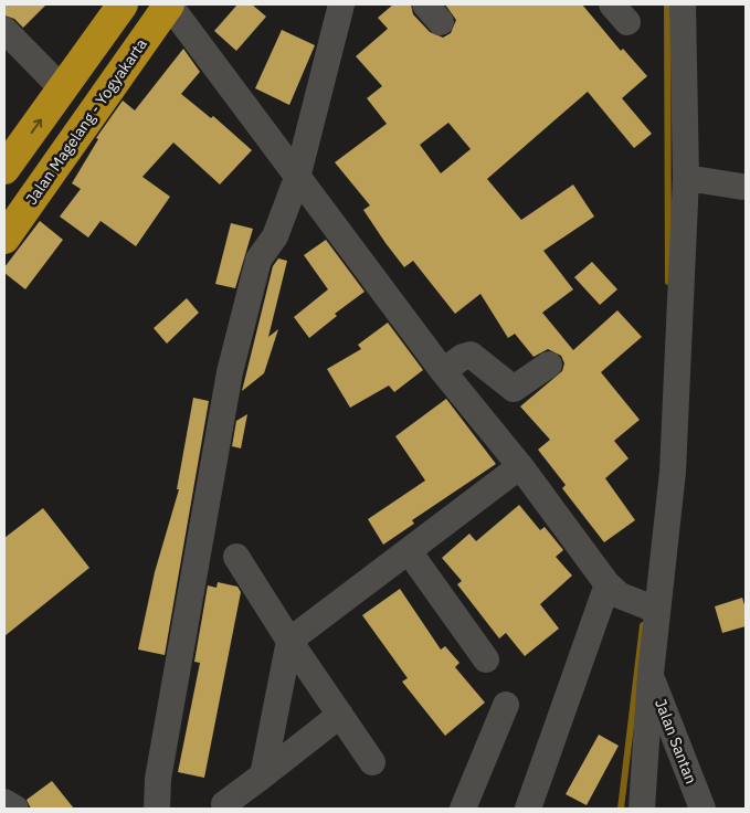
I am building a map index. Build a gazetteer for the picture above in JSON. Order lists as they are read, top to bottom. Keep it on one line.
{"streets":{"highway":["Jalan Magelang - Yogyakarta"],"street":["Jalan Santan"]}}
